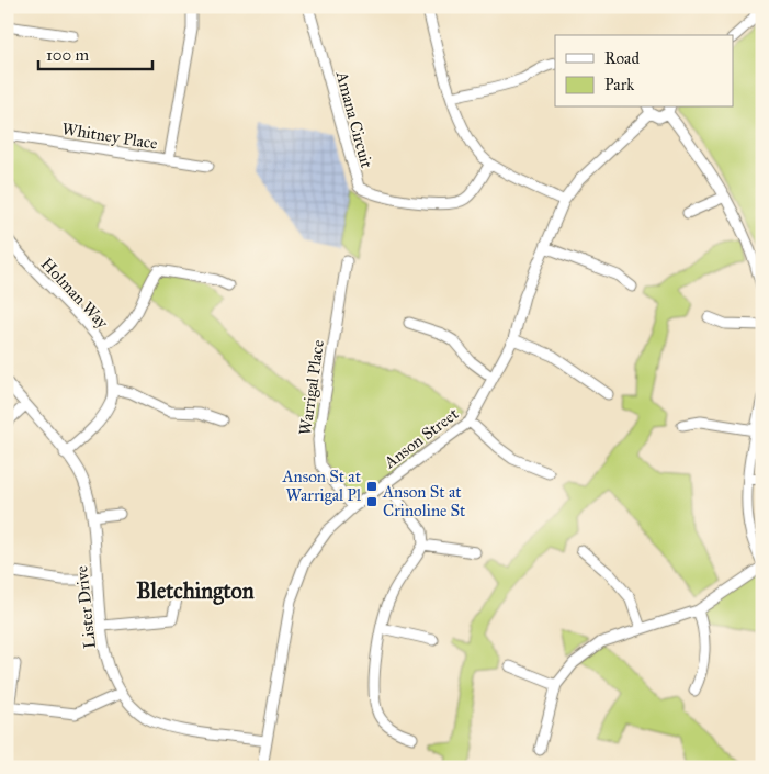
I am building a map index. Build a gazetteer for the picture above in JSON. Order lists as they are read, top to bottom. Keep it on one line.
{"streets":{"street":["Amana Circuit","Whitney Place","Holman Way","Warrigal Place","Anson Street","Lister Drive"]},"crossings":[["Warrigal Place","Anson Street"],["Anson Street","Lister Drive"]],"districts":["Bletchington"],"places":{"transit":["Anson St at Warrigal Pl","Anson St at Crinoline St"]},"legend":["Road","Park"],"scale_bar":"100 m"}
